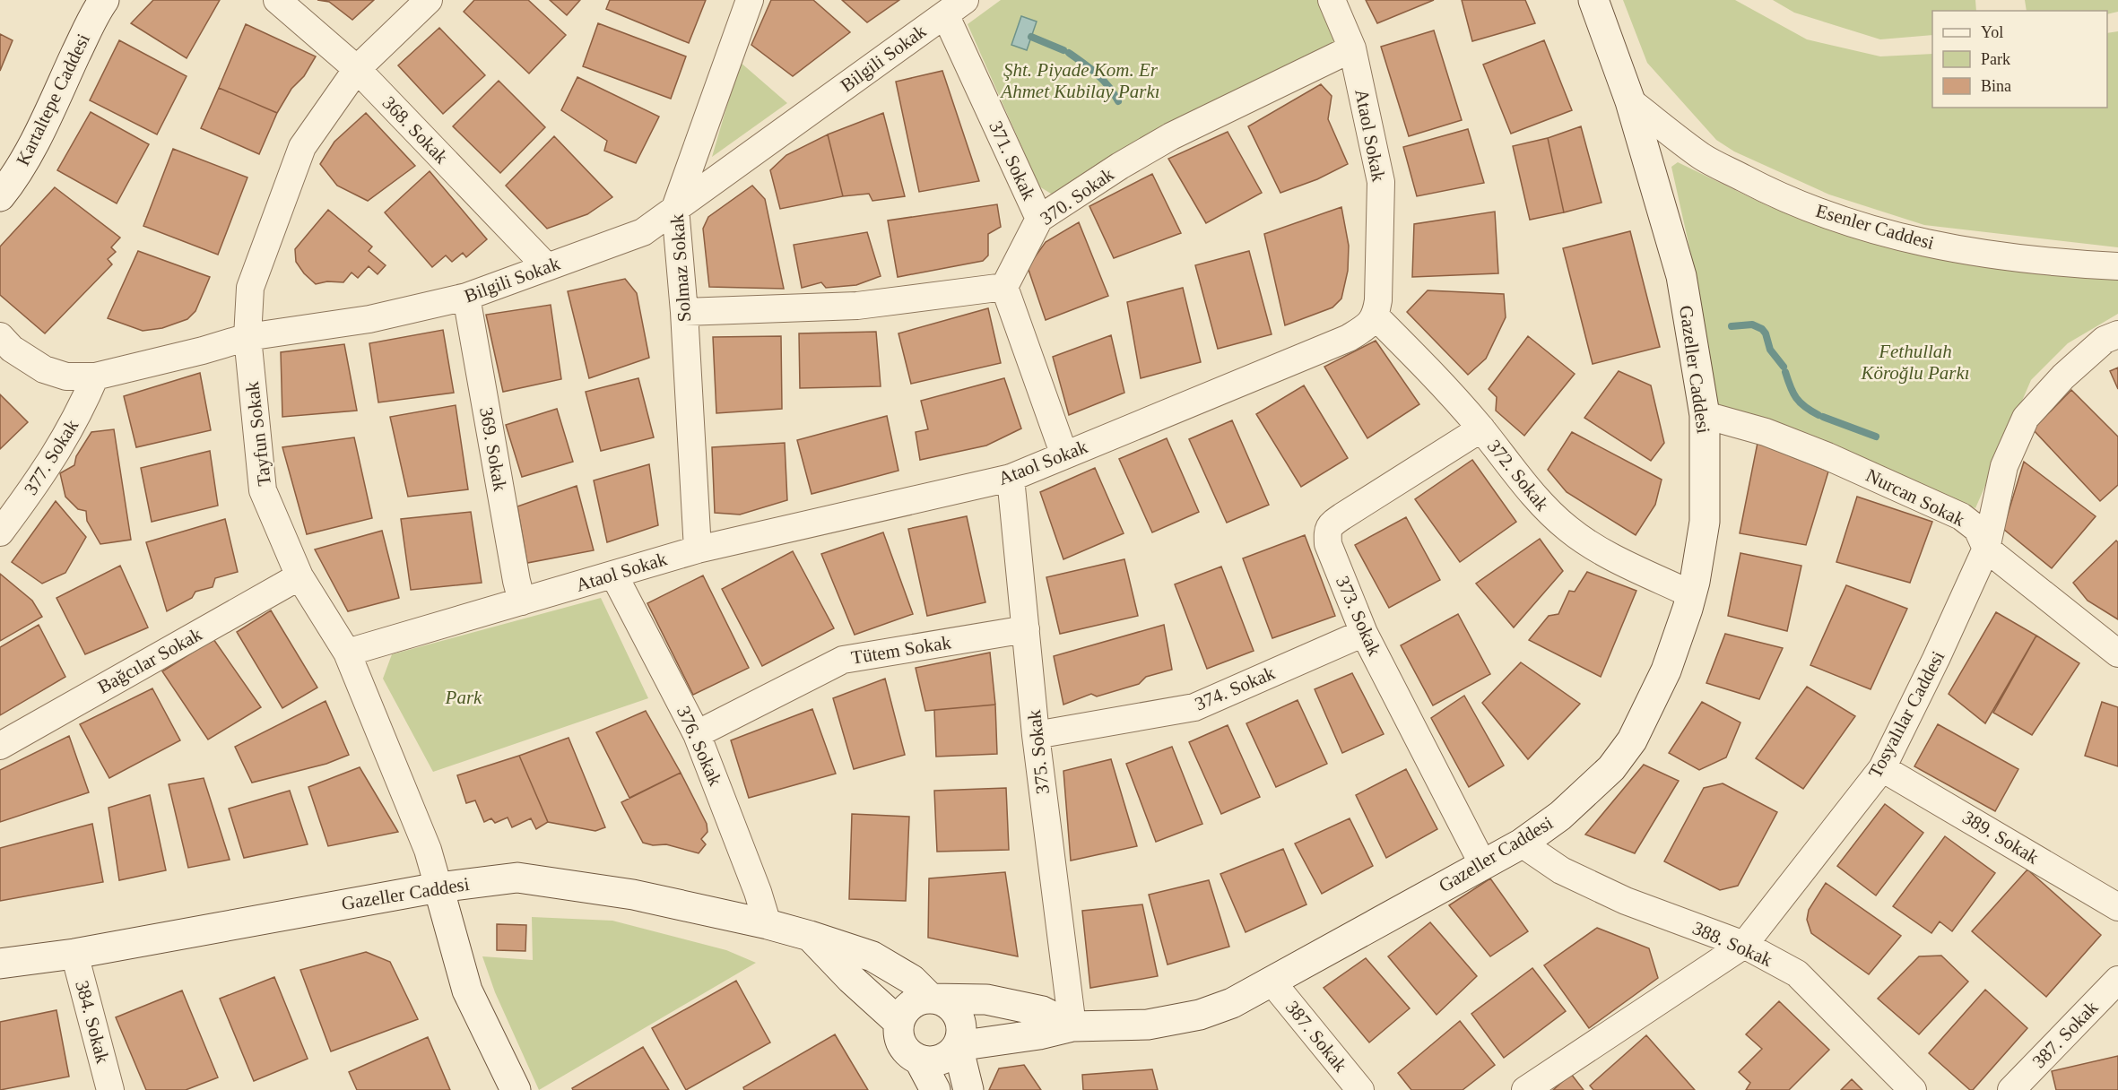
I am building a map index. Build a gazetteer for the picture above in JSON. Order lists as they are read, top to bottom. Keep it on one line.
{"streets":{"street":["Bilgili Sokak","Kartaltepe Caddesi","368. Sokak","Ataol Sokak","371. Sokak","370. Sokak","Esenler Caddesi","Solmaz Sokak","Gazeller Caddesi","Tayfun Sokak","369. Sokak","377. Sokak","372. Sokak","Nurcan Sokak","373. Sokak","Tütem Sokak","Bağcılar Sokak","374. Sokak","Tosyalılar Caddesi","376. Sokak","375. Sokak","389. Sokak","388. Sokak","384. Sokak","387. Sokak"]},"crossings":[["Bilgili Sokak","368. Sokak"],["Bilgili Sokak","371. Sokak"],["Bilgili Sokak","Solmaz Sokak"],["Bilgili Sokak","Tayfun Sokak"],["Bilgili Sokak","369. Sokak"],["Bilgili Sokak","377. Sokak"],["368. Sokak","Tayfun Sokak"],["Ataol Sokak","370. Sokak"],["Ataol Sokak","Solmaz Sokak"],["Ataol Sokak","Tayfun Sokak"],["Ataol Sokak","369. Sokak"],["Ataol Sokak","372. Sokak"],["Ataol Sokak","376. Sokak"],["Ataol Sokak","375. Sokak"],["371. Sokak","370. Sokak"],["Esenler Caddesi","Gazeller Caddesi"],["Gazeller Caddesi","Tayfun Sokak"],["Gazeller Caddesi","372. Sokak"],["Gazeller Caddesi","Nurcan Sokak"],["Gazeller Caddesi","373. Sokak"],["Gazeller Caddesi","376. Sokak"],["Gazeller Caddesi","375. Sokak"],["Gazeller Caddesi","388. Sokak"],["Gazeller Caddesi","384. Sokak"],["Gazeller Caddesi","387. Sokak"],["Tayfun Sokak","Bağcılar Sokak"],["372. Sokak","373. Sokak"],["Nurcan Sokak","Tosyalılar Caddesi"],["373. Sokak","374. Sokak"],["Tütem Sokak","376. Sokak"],["Tütem Sokak","375. Sokak"],["374. Sokak","375. Sokak"],["Tosyalılar Caddesi","389. Sokak"],["Tosyalılar Caddesi","388. Sokak"]],"parks":["Şht. Piyade Kom. Er Ahmet Kubilay Parkı","Fethullah Köroğlu Parkı","Park"],"legend":["Yol","Park","Bina"]}
